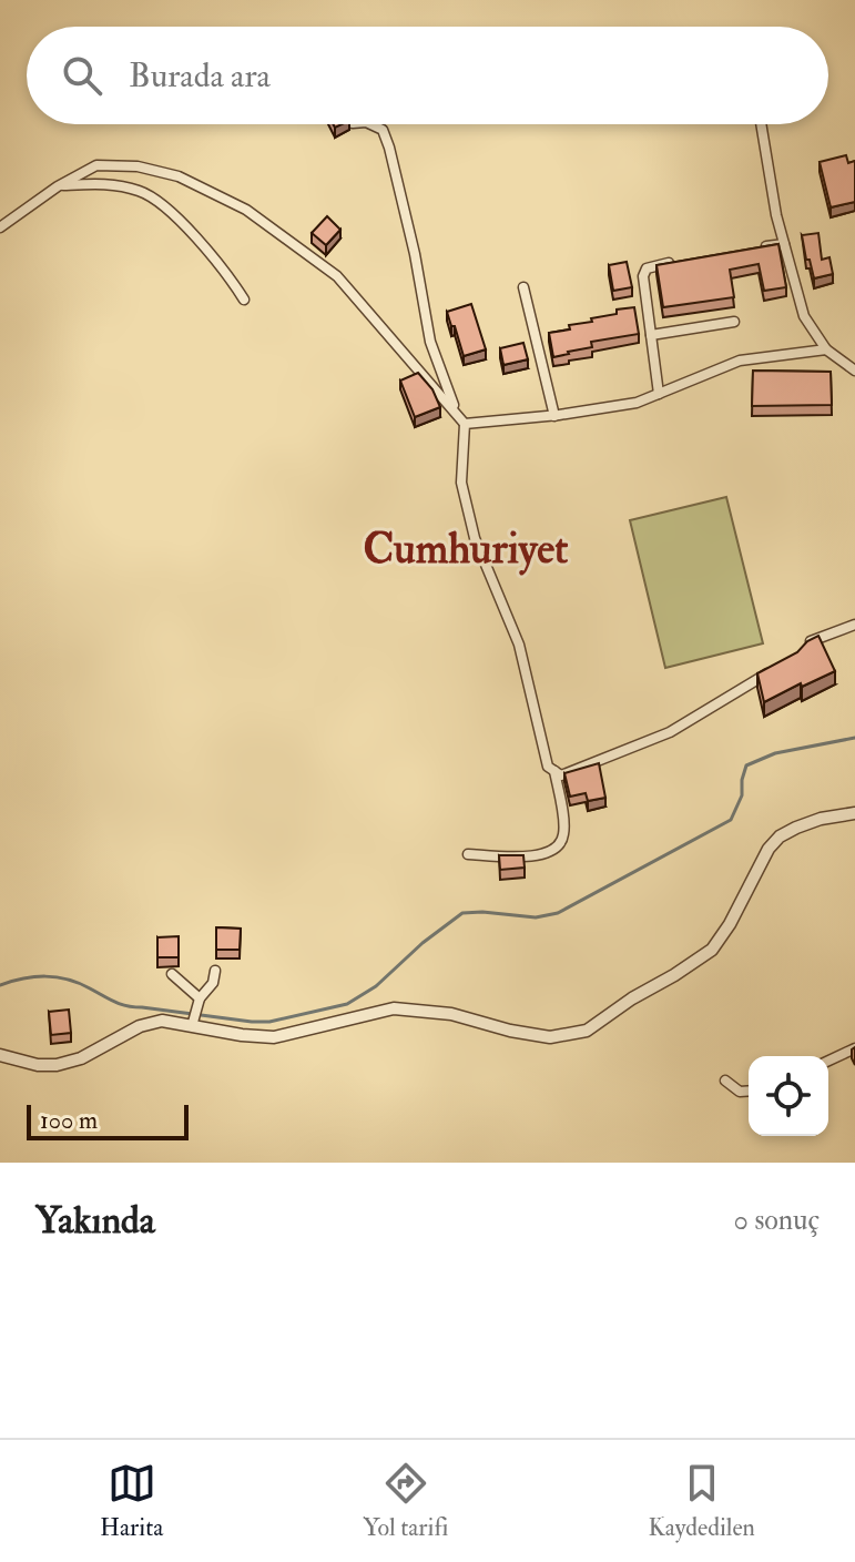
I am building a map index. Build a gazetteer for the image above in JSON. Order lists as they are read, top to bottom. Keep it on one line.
{"districts":["Cumhuriyet"],"scale_bar":"100 m","page":{"search":"Burada ara","scale":"100 m","heading":["Yakında","0 sonuç"],"nav":["Harita","Yol tarifi","Kaydedilen"]}}
